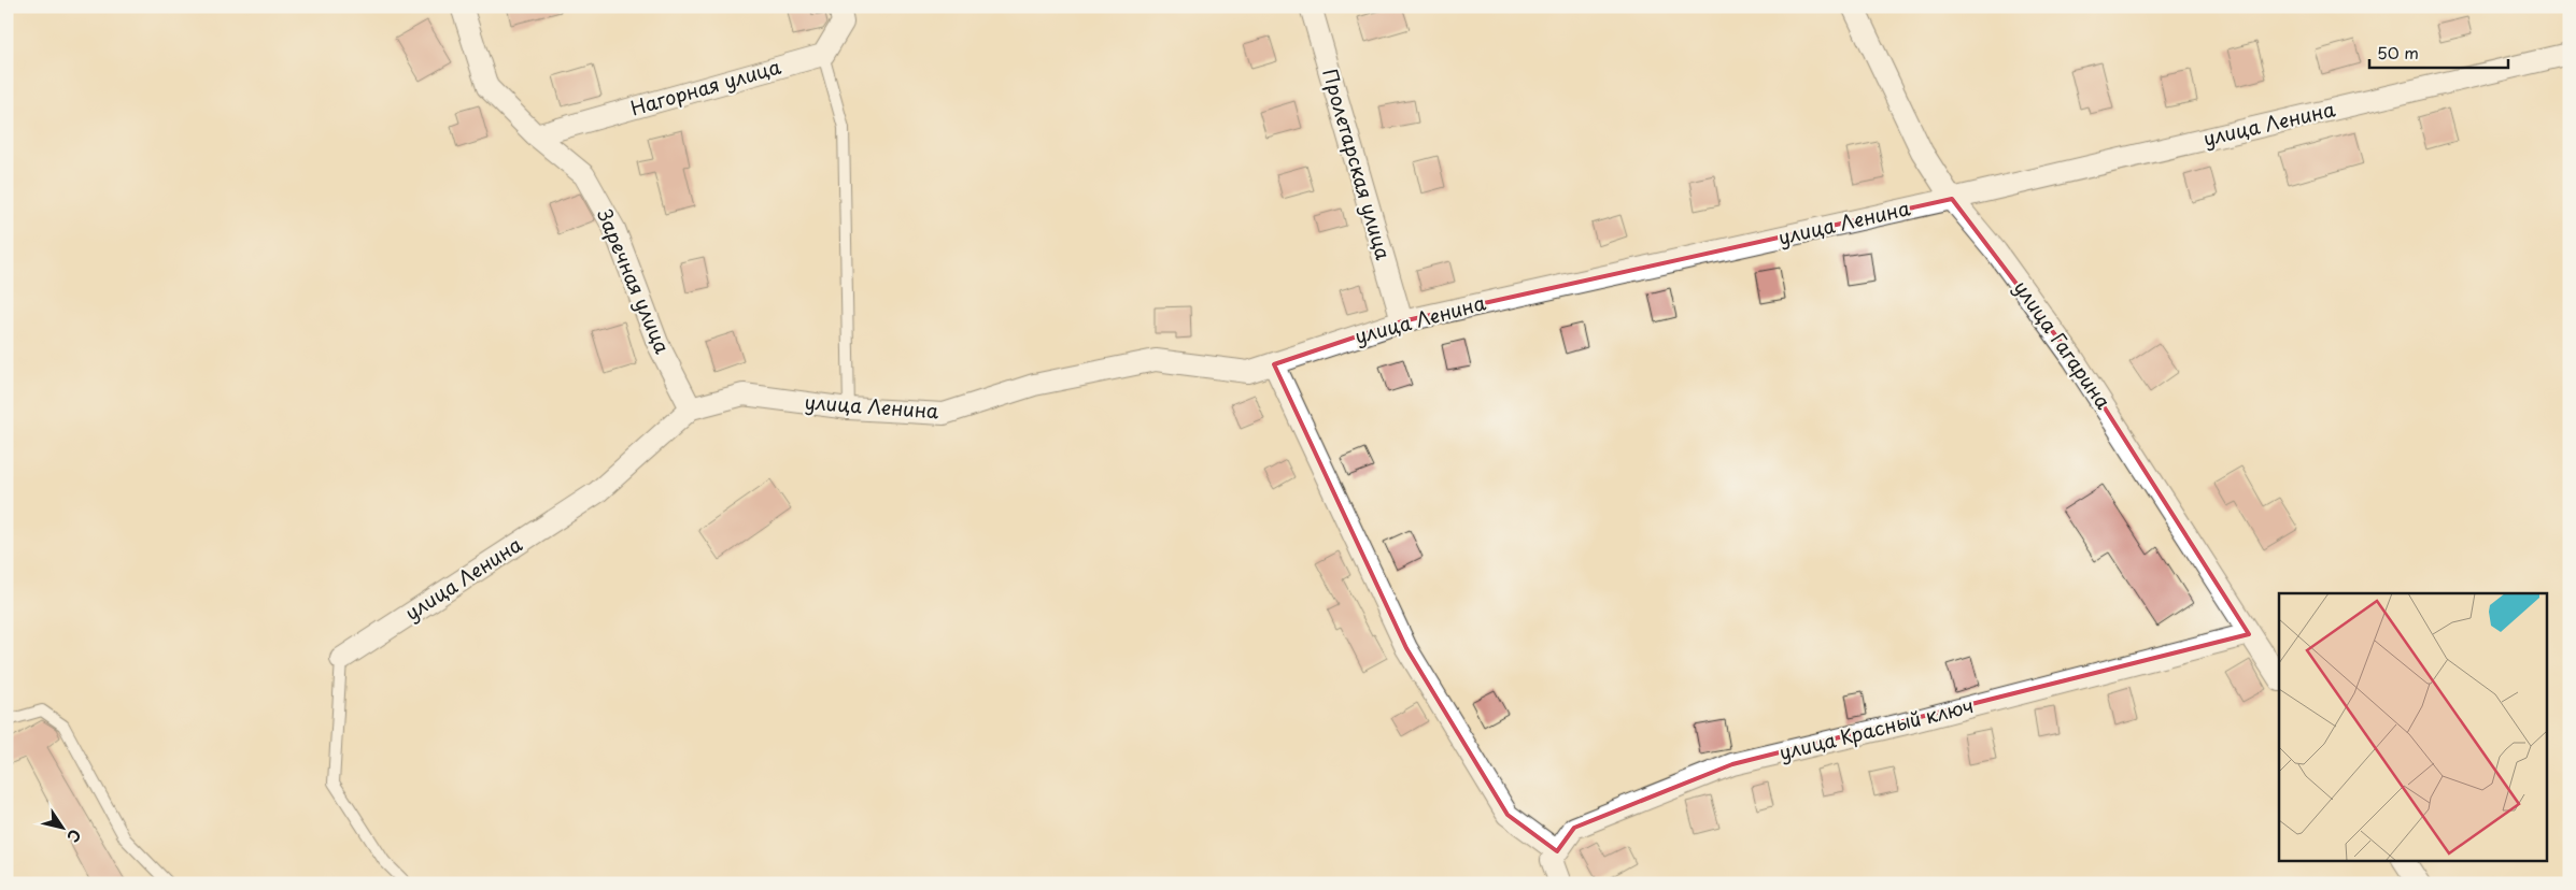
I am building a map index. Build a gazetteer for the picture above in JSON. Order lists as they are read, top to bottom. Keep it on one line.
{"streets":{"street":["Нагорная улица","улица Ленина","Пролетарская улица","Заречная улица","улица Гагарина","улица Красный ключ"]},"crossings":[["Нагорная улица","Заречная улица"],["улица Ленина","Пролетарская улица"],["улица Ленина","Заречная улица"],["улица Ленина","улица Гагарина"],["улица Гагарина","улица Красный ключ"]],"scale_bar":"50 m","north":"bottom right"}
